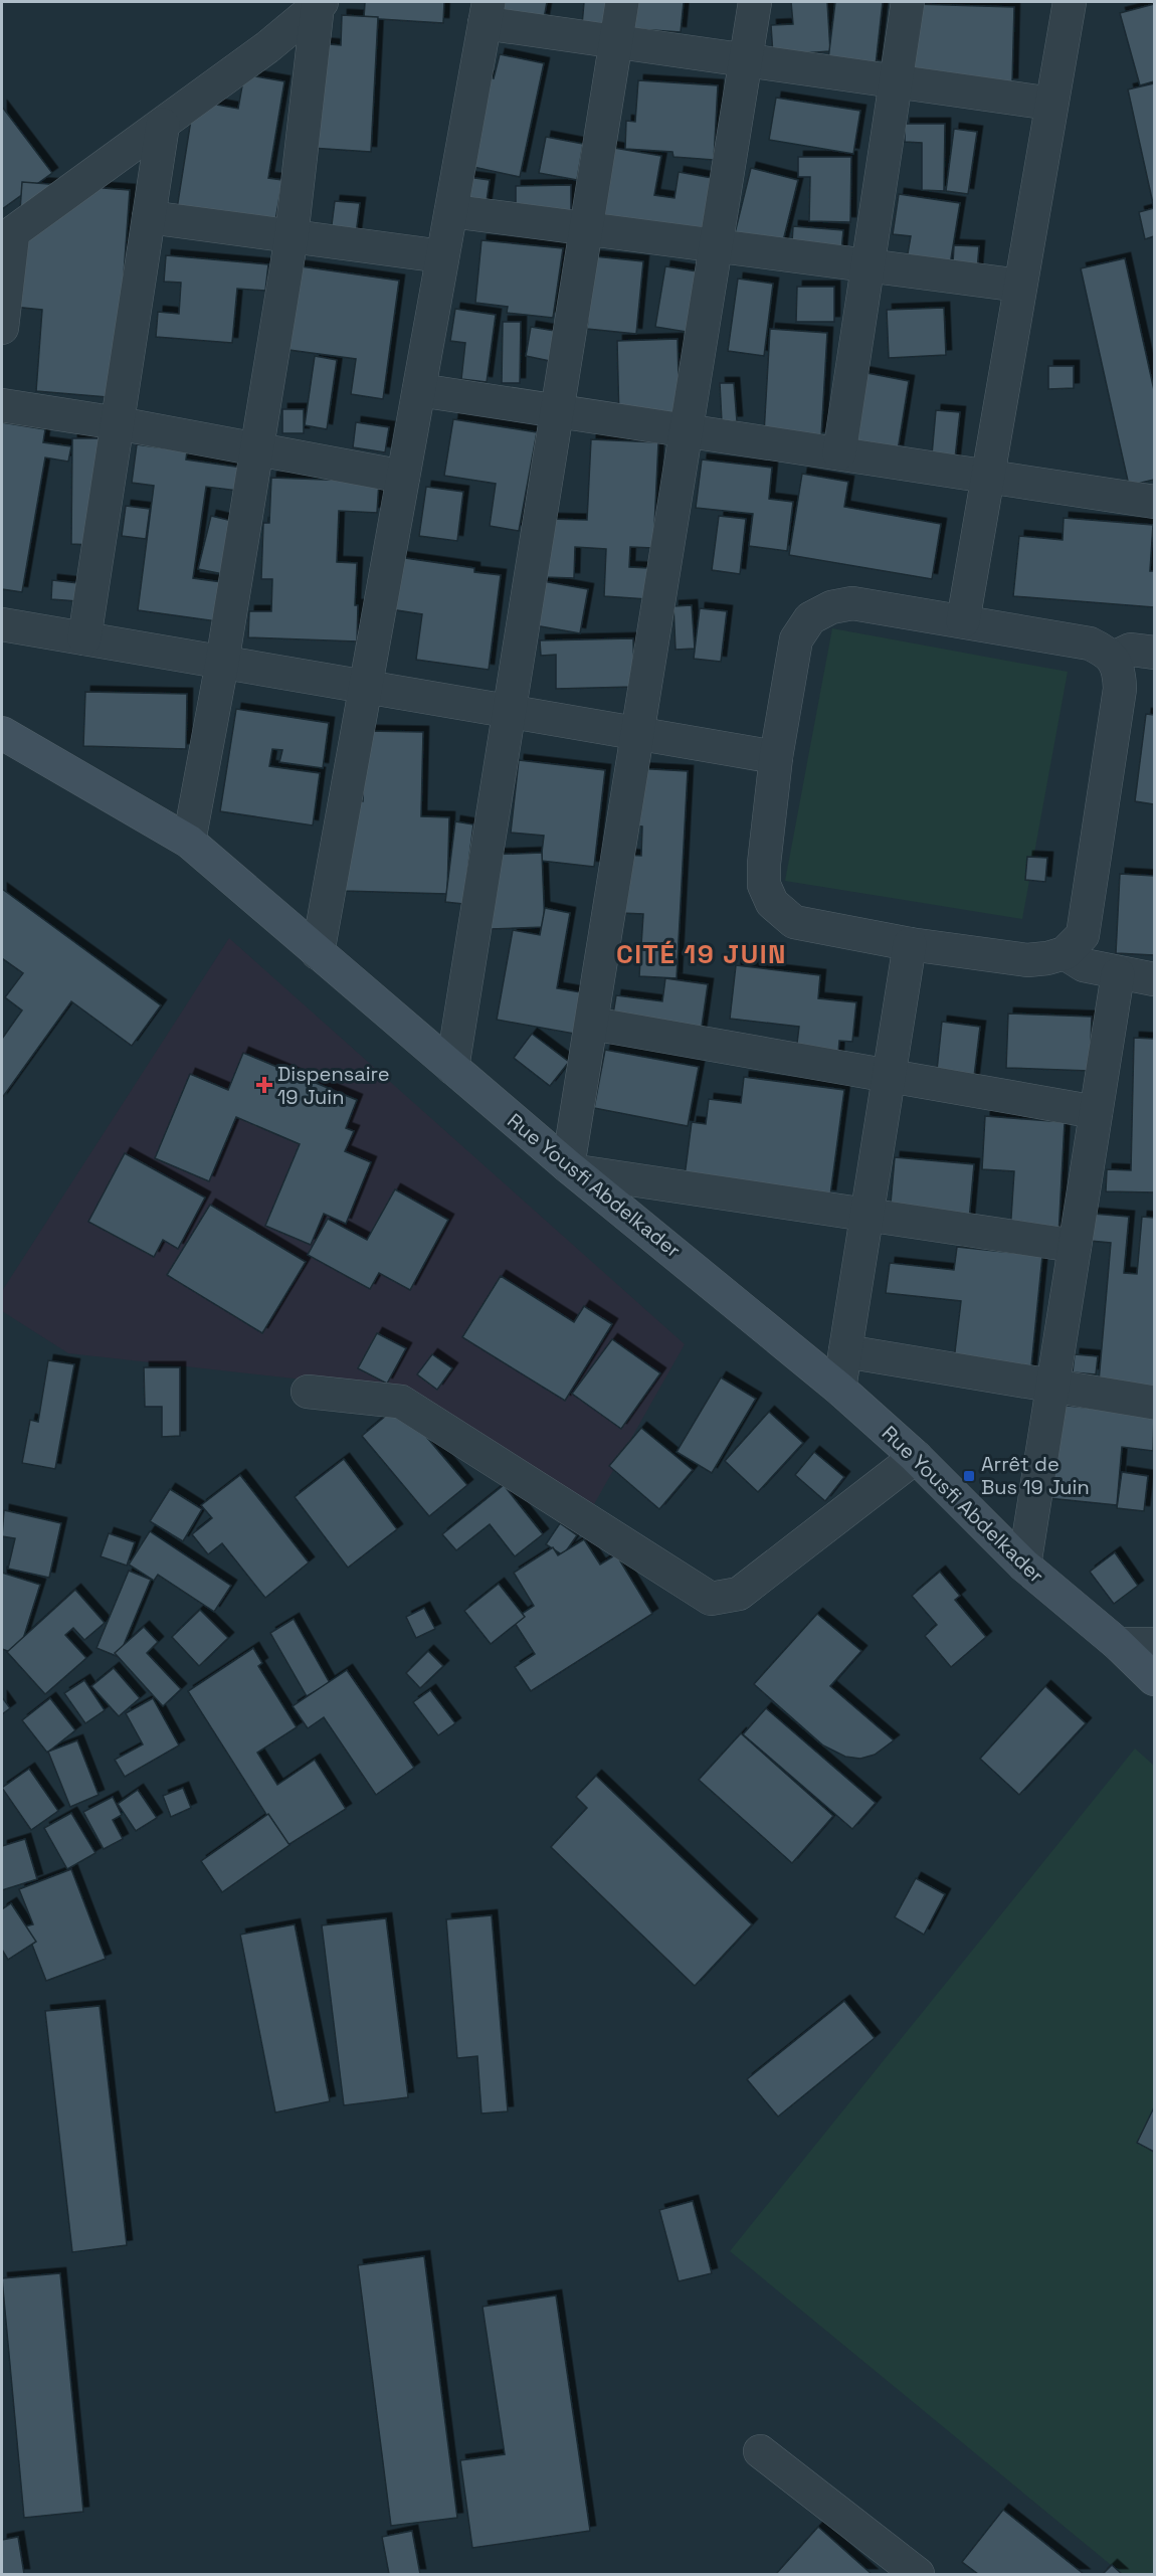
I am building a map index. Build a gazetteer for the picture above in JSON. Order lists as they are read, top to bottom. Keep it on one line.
{"streets":{"main road":["Rue Yousfi Abdelkader"]},"districts":["CITÉ 19 JUIN"],"places":{"health":["Dispensaire 19 Juin"],"transit":["Arrêt de Bus 19 Juin"]}}
